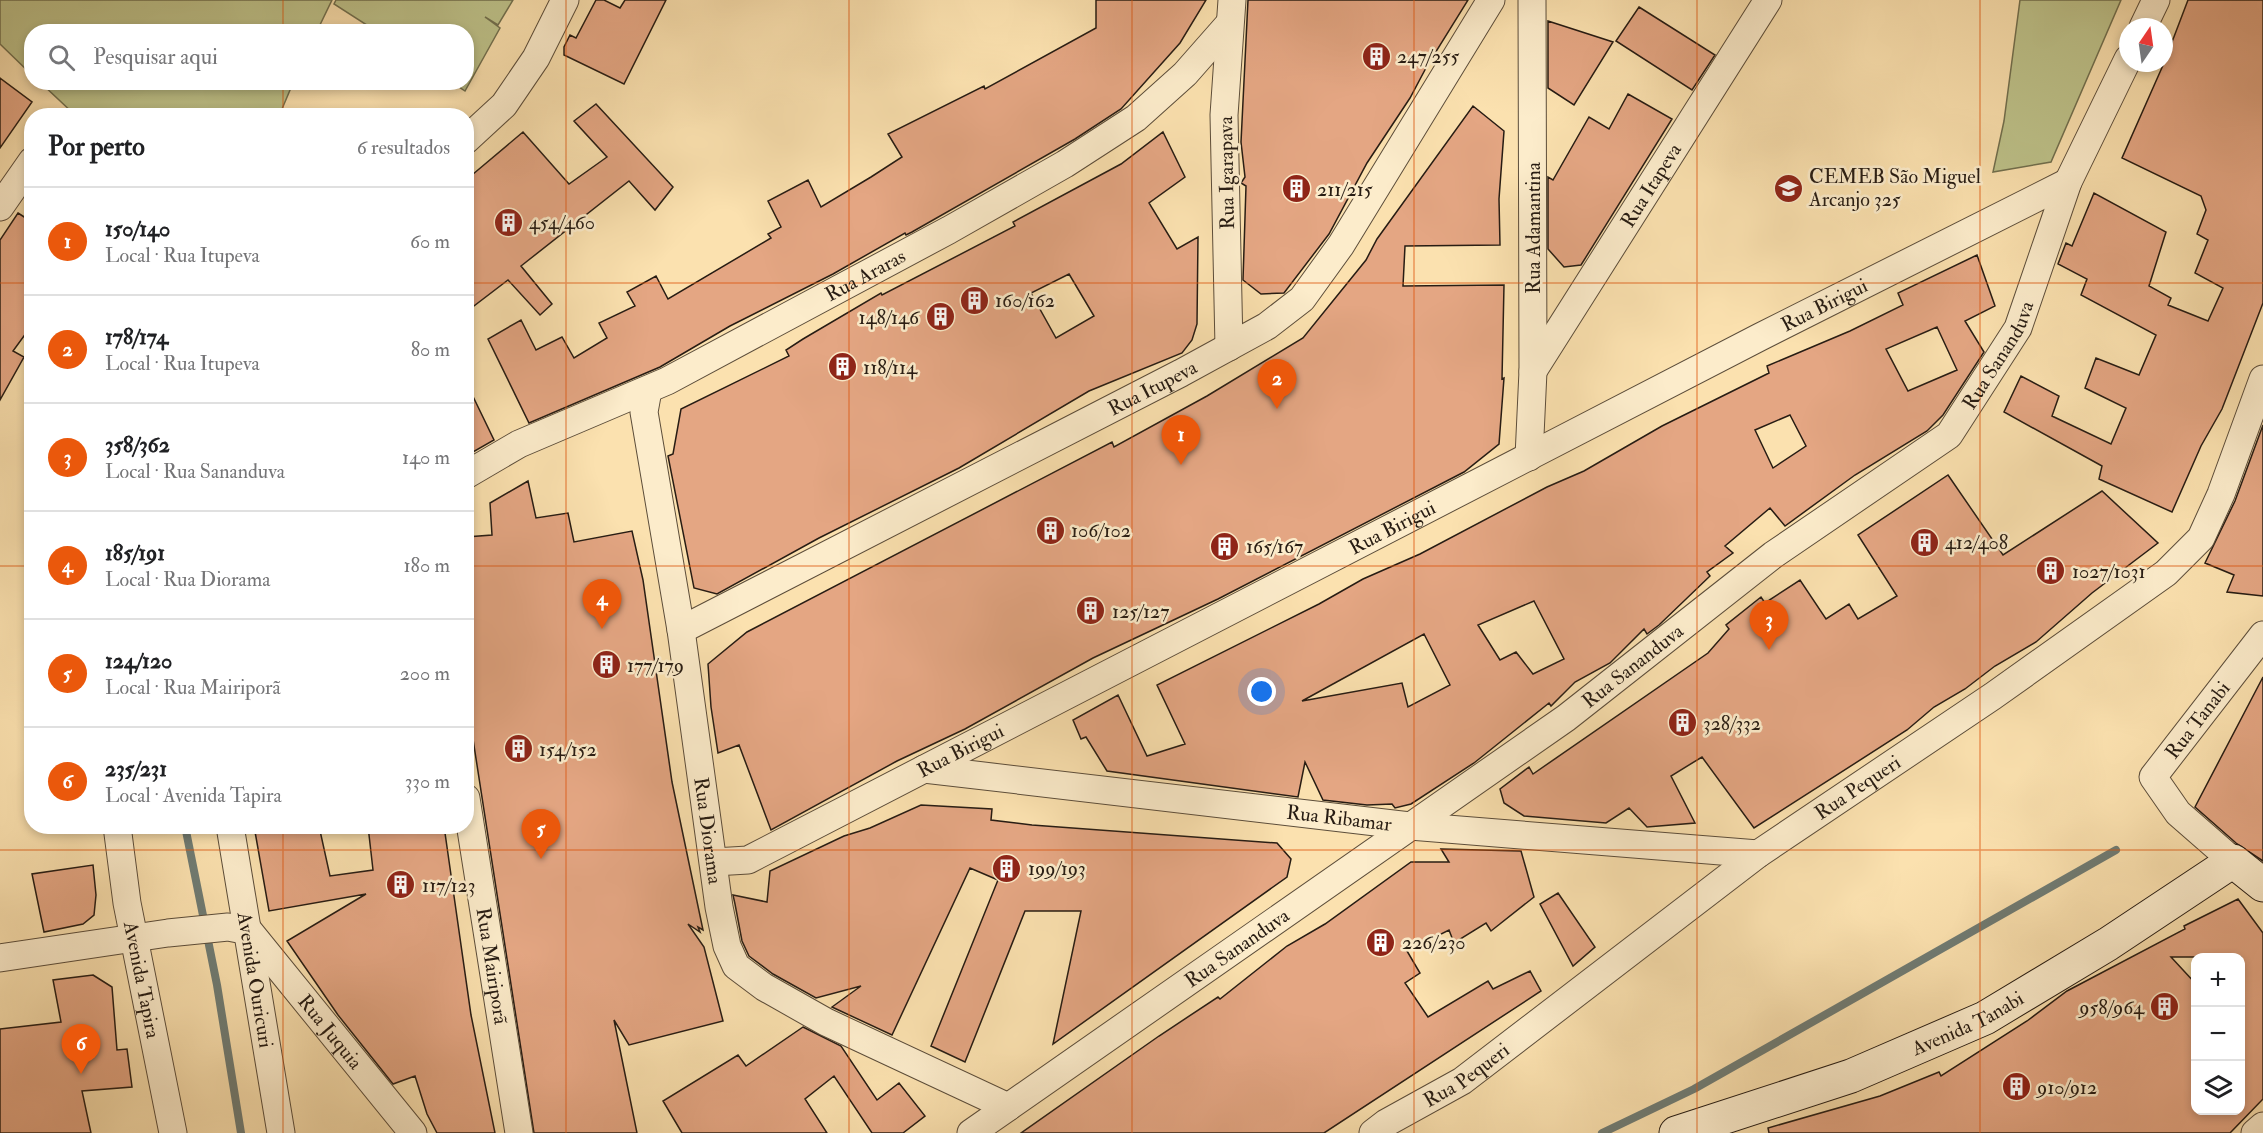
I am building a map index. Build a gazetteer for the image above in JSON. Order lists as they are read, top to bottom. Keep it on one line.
{"streets":{"street":["Rua Igarapava","Rua Itapeva","Rua Adamantina","Rua Araras","Rua Birigui","Rua Sananduva","Rua Itupeva","Rua Tanabi","Rua Pequeri","Rua Ribamar","Rua Diorama","Rua Mairiporã","Avenida Tapira","Avenida Ouricuri","Avenida Tanabi","Rua Juquia"]},"crossings":[["Rua Igarapava","Rua Araras"],["Rua Igarapava","Rua Itupeva"],["Rua Itapeva","Rua Adamantina"],["Rua Adamantina","Rua Birigui"],["Rua Araras","Rua Diorama"],["Rua Birigui","Rua Sananduva"],["Rua Birigui","Rua Ribamar"],["Rua Birigui","Rua Diorama"],["Rua Sananduva","Rua Ribamar"],["Rua Sananduva","Rua Diorama"],["Rua Itupeva","Rua Diorama"],["Rua Tanabi","Avenida Tanabi"],["Rua Pequeri","Rua Ribamar"],["Avenida Ouricuri","Rua Juquia"]],"places":{"building":["247/255","211/215","454/460","160/162","148/146","118/114","106/102","412/408","165/167","1027/1031","125/127","177/179","328/332","154/152","199/193","117/123","226/230","958/964","910/912"],"school or university":["CEMEB São Miguel Arcanjo 325"]},"north":"top","page":{"search":"Pesquisar aqui","heading":["Por perto","6 resultados"],"list":[{"mark":"1","name":"150/140","note":"Local · Rua Itupeva","value":"60 m"},{"mark":"2","name":"178/174","note":"Local · Rua Itupeva","value":"80 m"},{"mark":"3","name":"358/362","note":"Local · Rua Sananduva","value":"140 m"},{"mark":"4","name":"185/191","note":"Local · Rua Diorama","value":"180 m"},{"mark":"5","name":"124/120","note":"Local · Rua Mairiporã","value":"200 m"},{"mark":"6","name":"235/231","note":"Local · Avenida Tapira","value":"330 m"}],"pins":["2","1","4","3","5","6"],"map_buttons":["+","−"]}}
